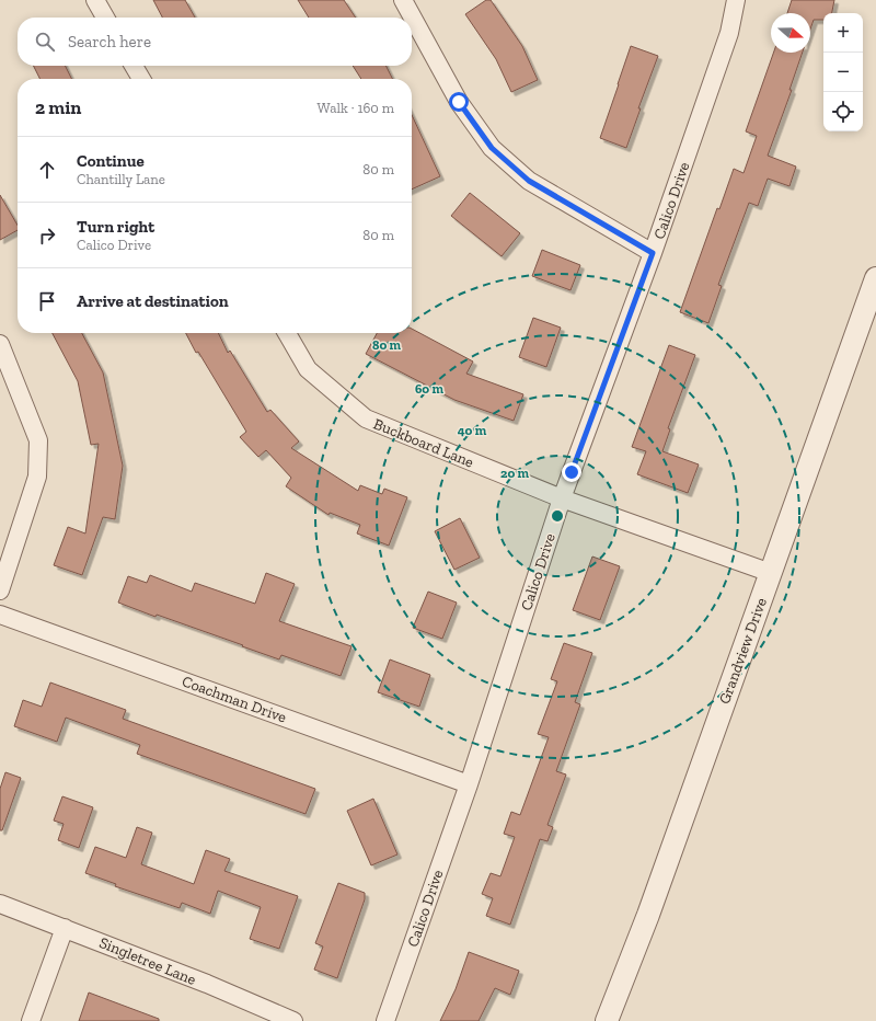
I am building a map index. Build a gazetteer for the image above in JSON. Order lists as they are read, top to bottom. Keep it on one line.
{"streets":{"street":["Calico Drive","Buckboard Lane","Grandview Drive","Coachman Drive","Singletree Lane"]},"crossings":[["Calico Drive","Buckboard Lane"],["Calico Drive","Coachman Drive"],["Buckboard Lane","Grandview Drive"]],"north":"right","page":{"map_buttons":["+","−"],"search":"Search here","heading":["2 min","Walk · 160 m"],"list":[["Continue","Chantilly Lane","80 m"],["Turn right","Calico Drive","80 m"],"Arrive at destination"]},"rings":["80 m","60 m","40 m","20 m"]}
